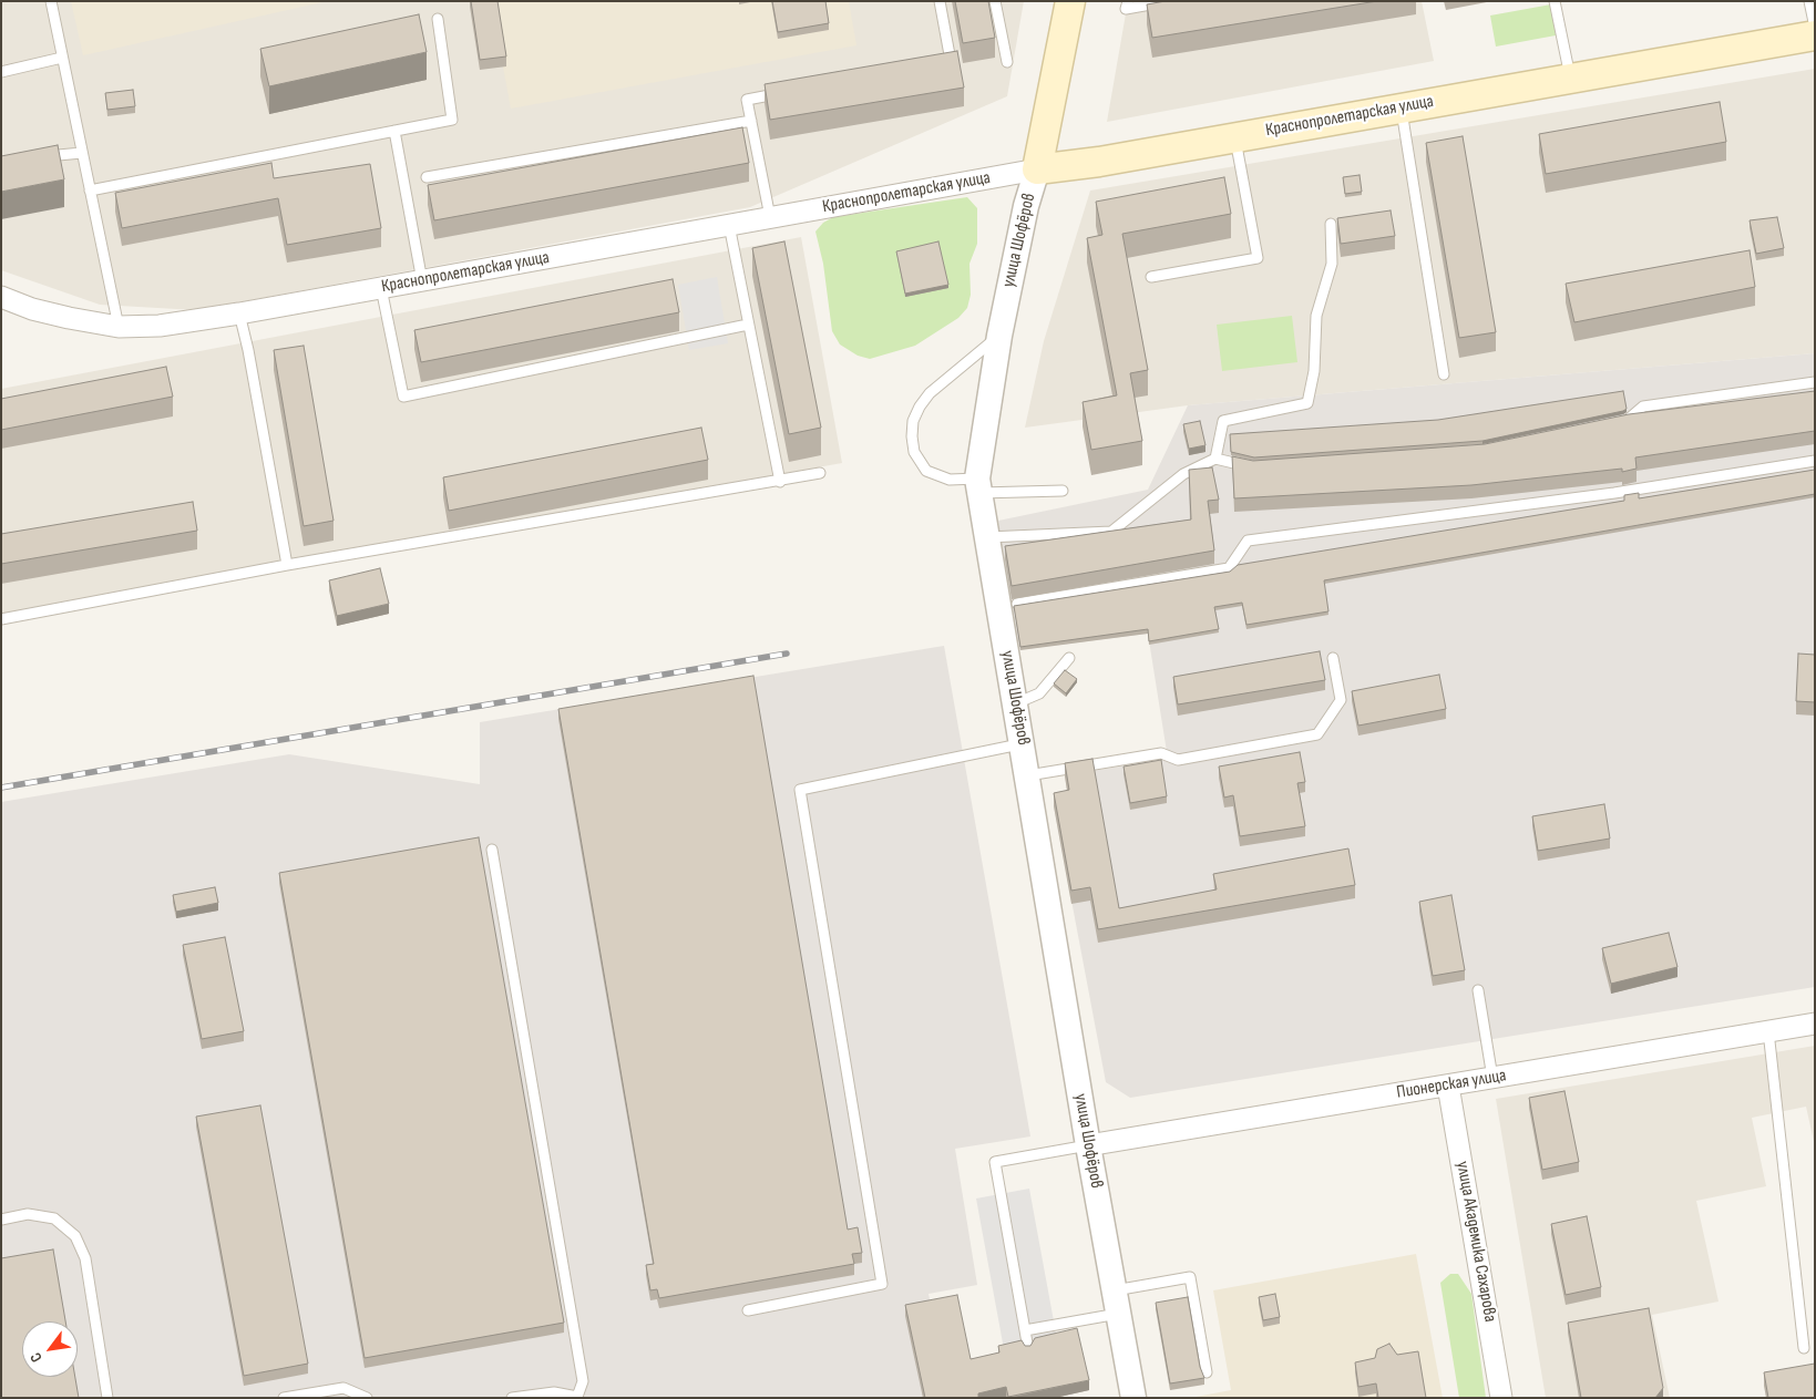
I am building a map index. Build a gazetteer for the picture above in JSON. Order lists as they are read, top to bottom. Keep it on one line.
{"streets":{"main road":["Краснопролетарская улица","улица Шофёров"],"street":["Пионерская улица","улица Академика Сахарова"]},"crossings":[["Краснопролетарская улица","улица Шофёров"],["улица Шофёров","Пионерская улица"],["Пионерская улица","улица Академика Сахарова"]],"north":"bottom left"}
